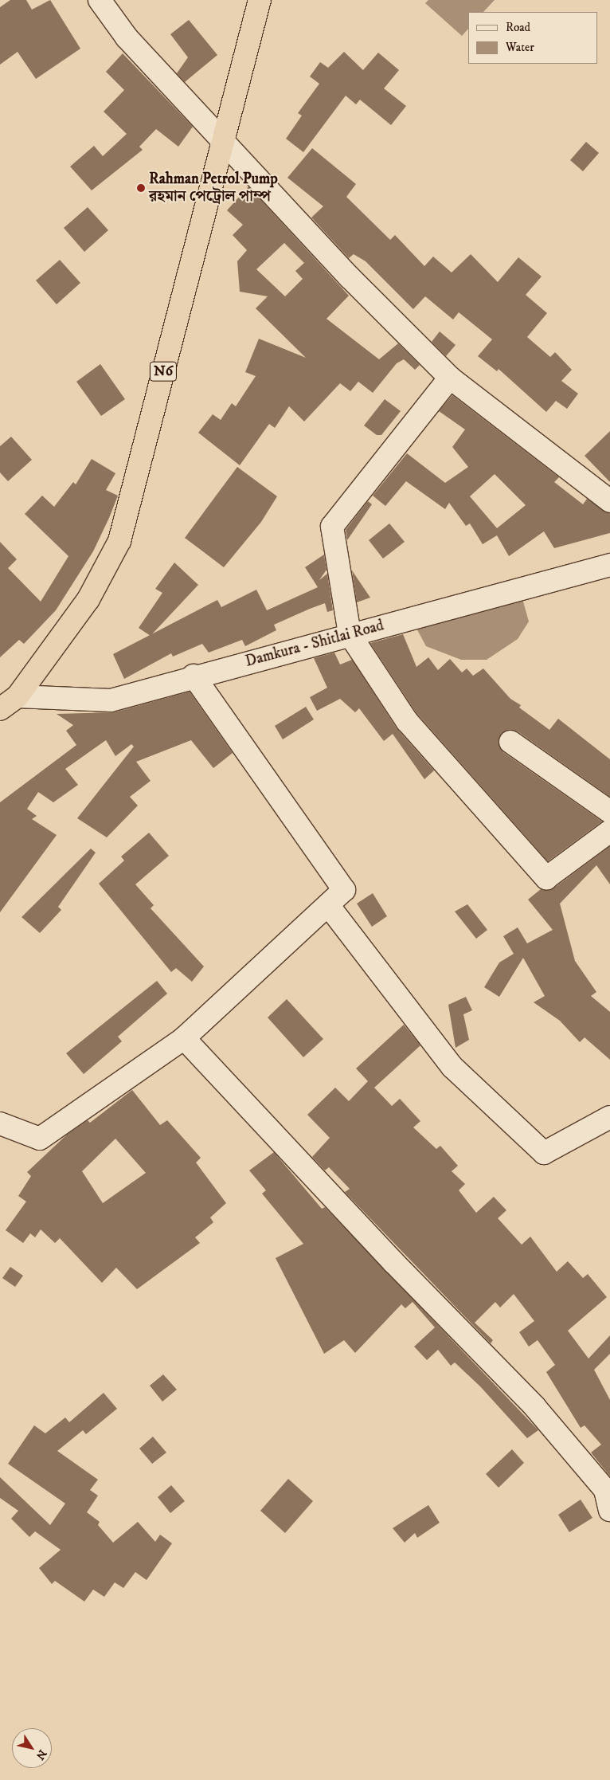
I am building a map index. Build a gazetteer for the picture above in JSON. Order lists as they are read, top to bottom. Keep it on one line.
{"streets":{"highway":["N6"],"street":["Damkura - Shitlai Road"]},"crossings":[["N6","Damkura - Shitlai Road"]],"places":["Rahman Petrol Pump রহমান পেট্রোল পাম্প"],"legend":["Road","Water"],"north":"bottom right"}
